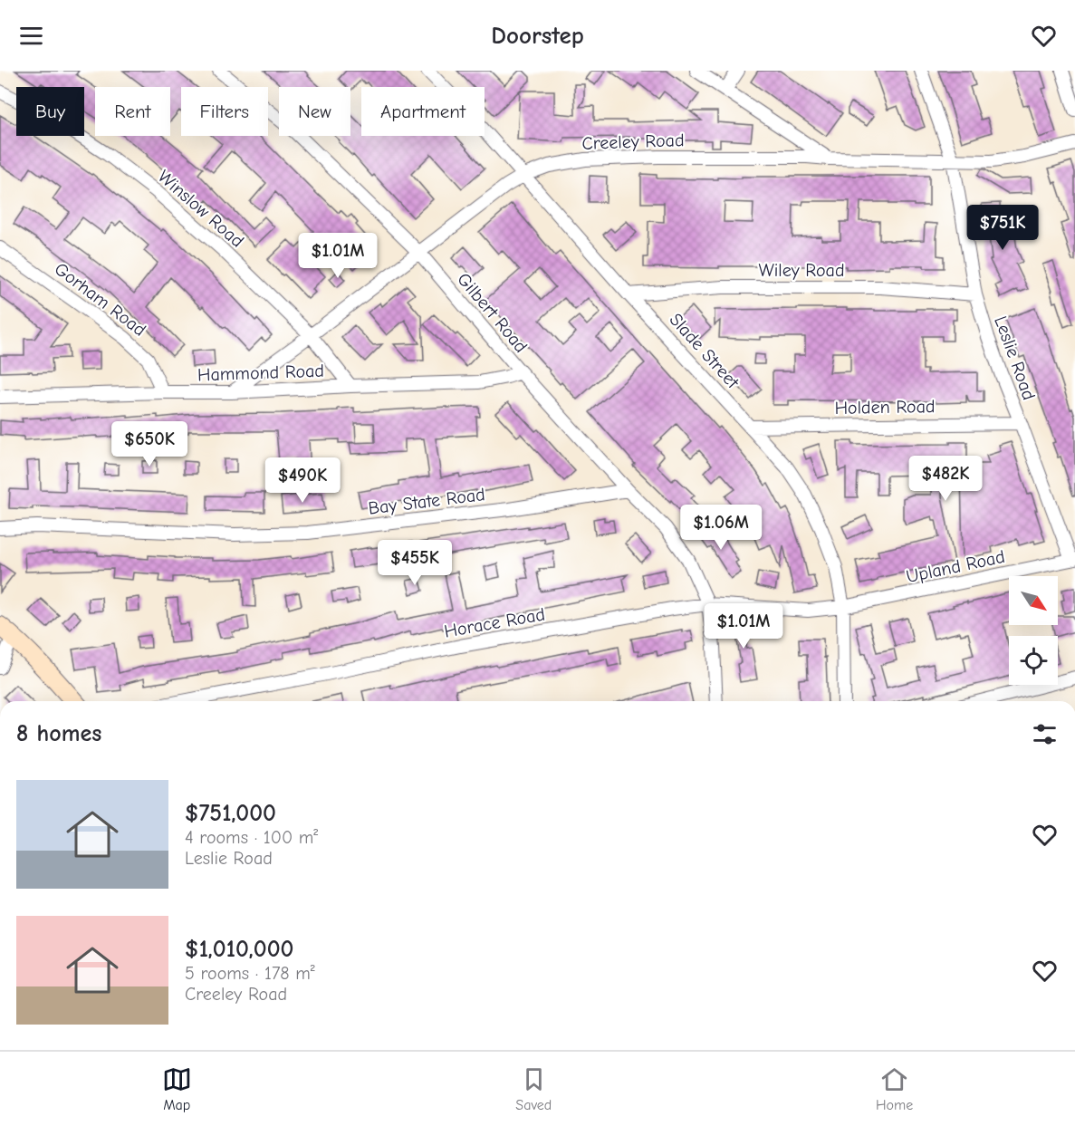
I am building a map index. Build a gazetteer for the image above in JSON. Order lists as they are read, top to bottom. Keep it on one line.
{"streets":{"street":["Creeley Road","Winslow Road","Wiley Road","Gorham Road","Gilbert Road","Slade Street","Leslie Road","Hammond Road","Holden Road","Bay State Road","Upland Road","Horace Road"]},"crossings":[["Creeley Road","Winslow Road"],["Creeley Road","Gilbert Road"],["Creeley Road","Slade Street"],["Creeley Road","Leslie Road"],["Creeley Road","Hammond Road"],["Winslow Road","Hammond Road"],["Wiley Road","Slade Street"],["Wiley Road","Leslie Road"],["Gorham Road","Hammond Road"],["Gilbert Road","Hammond Road"],["Gilbert Road","Bay State Road"],["Gilbert Road","Horace Road"],["Slade Street","Holden Road"],["Slade Street","Upland Road"],["Slade Street","Horace Road"],["Leslie Road","Holden Road"],["Leslie Road","Upland Road"],["Upland Road","Horace Road"]],"north":"bottom right","page":{"header":"Doorstep","chip":["Buy","Rent","Filters","New","Apartment"],"price":["$751K","$1.01M","$650K","$482K","$490K","$1.06M","$455K","$1.01M"],"heading":"8 homes","list":[{"name":"$751,000","note":"4 rooms · 100 m² · Leslie Road"},{"name":"$1,010,000","note":"5 rooms · 178 m² · Creeley Road"}],"tabs":["Map","Saved","Home"]}}
